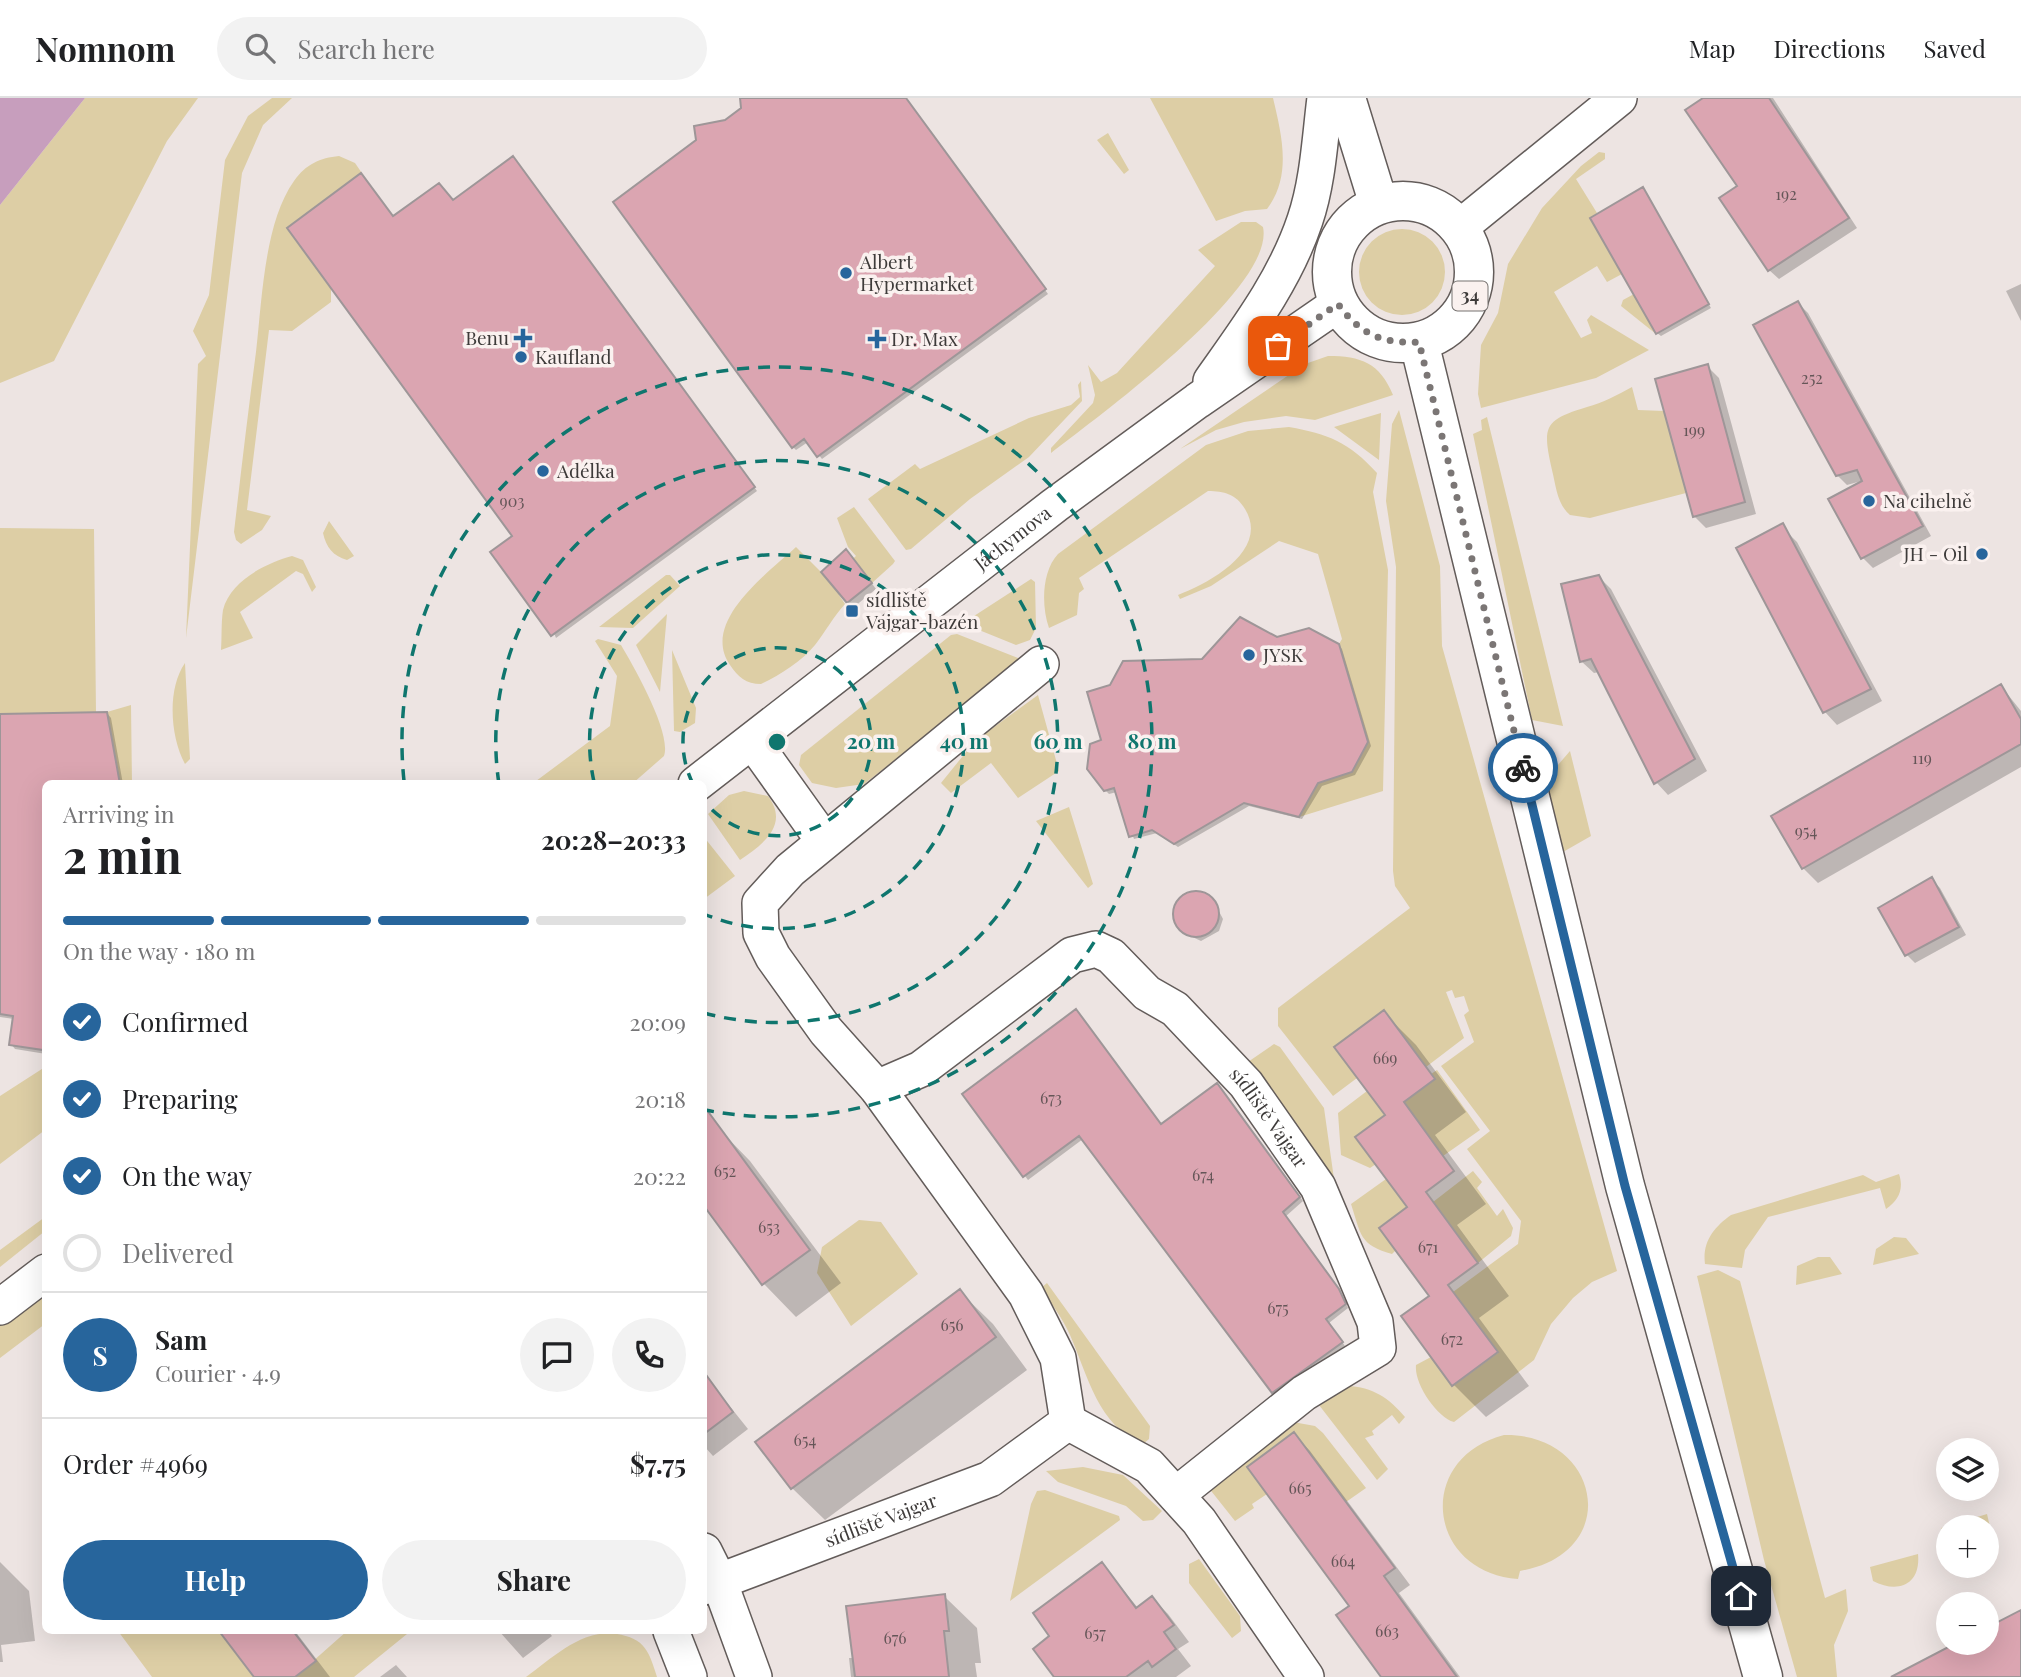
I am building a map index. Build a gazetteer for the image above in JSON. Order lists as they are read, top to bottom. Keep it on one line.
{"streets":{"main road":["34"],"street":["Jáchymova","sídliště Vajgar"]},"crossings":[["34","Jáchymova"]],"places":{"other":["Albert Hypermarket","Kaufland","Adélka","Na cihelně","JH - Oil","JYSK"],"health":["Benu","Dr. Max"],"transit":["sídliště Vajgar-bazén"]},"house_numbers":["192","252","199","903","119","954","669","673","652","674","653","671","675","656","672","654","665","664","663","657","676"],"page":{"header":"Nomnom","search":"Search here","nav":["Map","Directions","Saved"],"heading":["2 min","Arriving in","20:28–20:33"],"panel":["Sam","Courier · 4.9","Order #4969","$7.75"],"bar":"On the way · 180 m","list":[["Confirmed","20:09"],["Preparing","20:18"],["On the way","20:22"],"Delivered"],"round":"S","map_buttons":["+","−"],"buttons":["Help","Share"]},"rings":["20 m","40 m","60 m","80 m"]}
